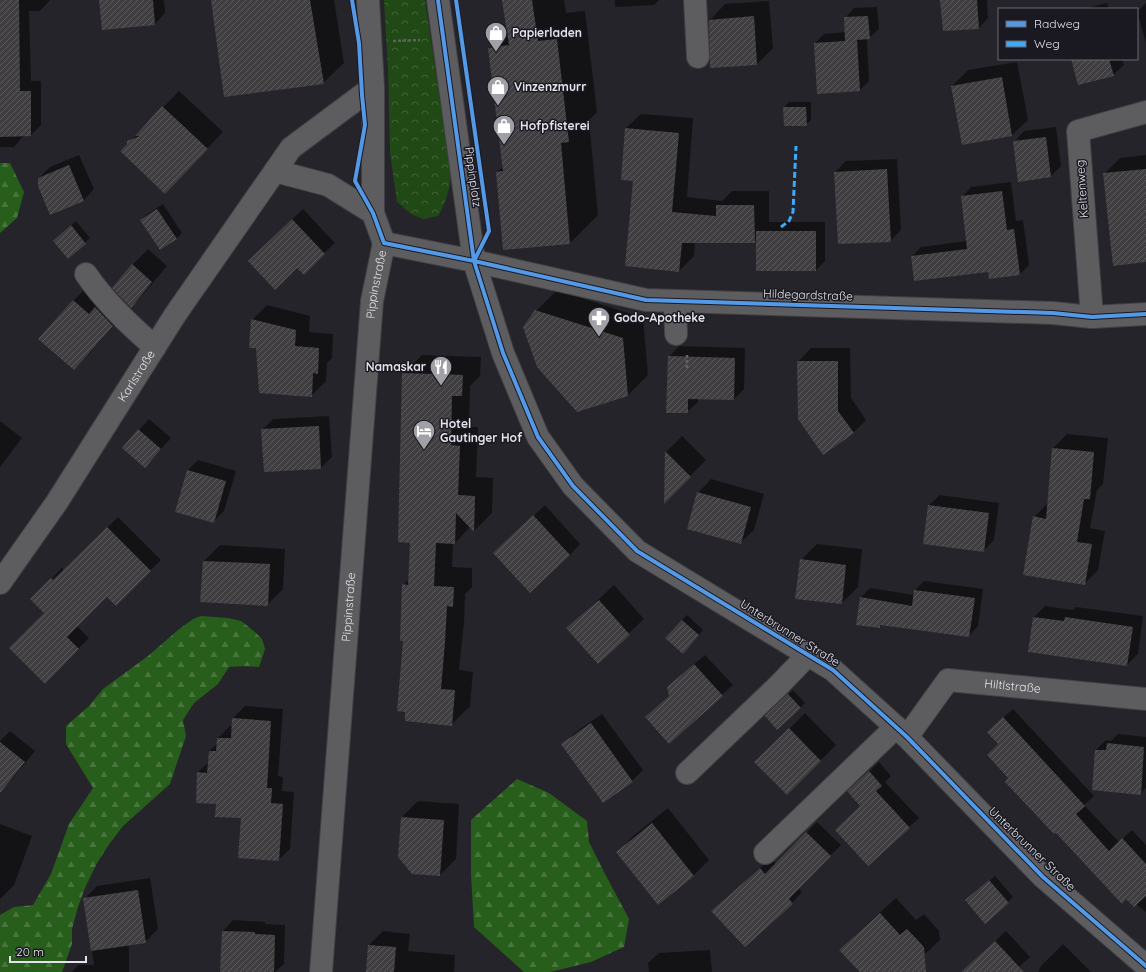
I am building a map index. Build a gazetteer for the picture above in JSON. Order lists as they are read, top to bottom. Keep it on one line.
{"streets":{"street":["Pippinplatz","Keltenweg","Pippinstraße","Hildegardstraße","Karlstraße","Unterbrunner Straße","Hiltlstraße"]},"crossings":[["Pippinplatz","Hildegardstraße"],["Pippinplatz","Unterbrunner Straße"],["Keltenweg","Hildegardstraße"],["Unterbrunner Straße","Hiltlstraße"]],"places":{"shop":["Papierladen","Vinzenzmurr","Hofpfisterei"],"pharmacy":["Godo-Apotheke"],"restaurant":["Namaskar"],"hotel":["Hotel Gautinger Hof"]},"legend":["Radweg","Weg"],"scale_bar":"20 m"}
